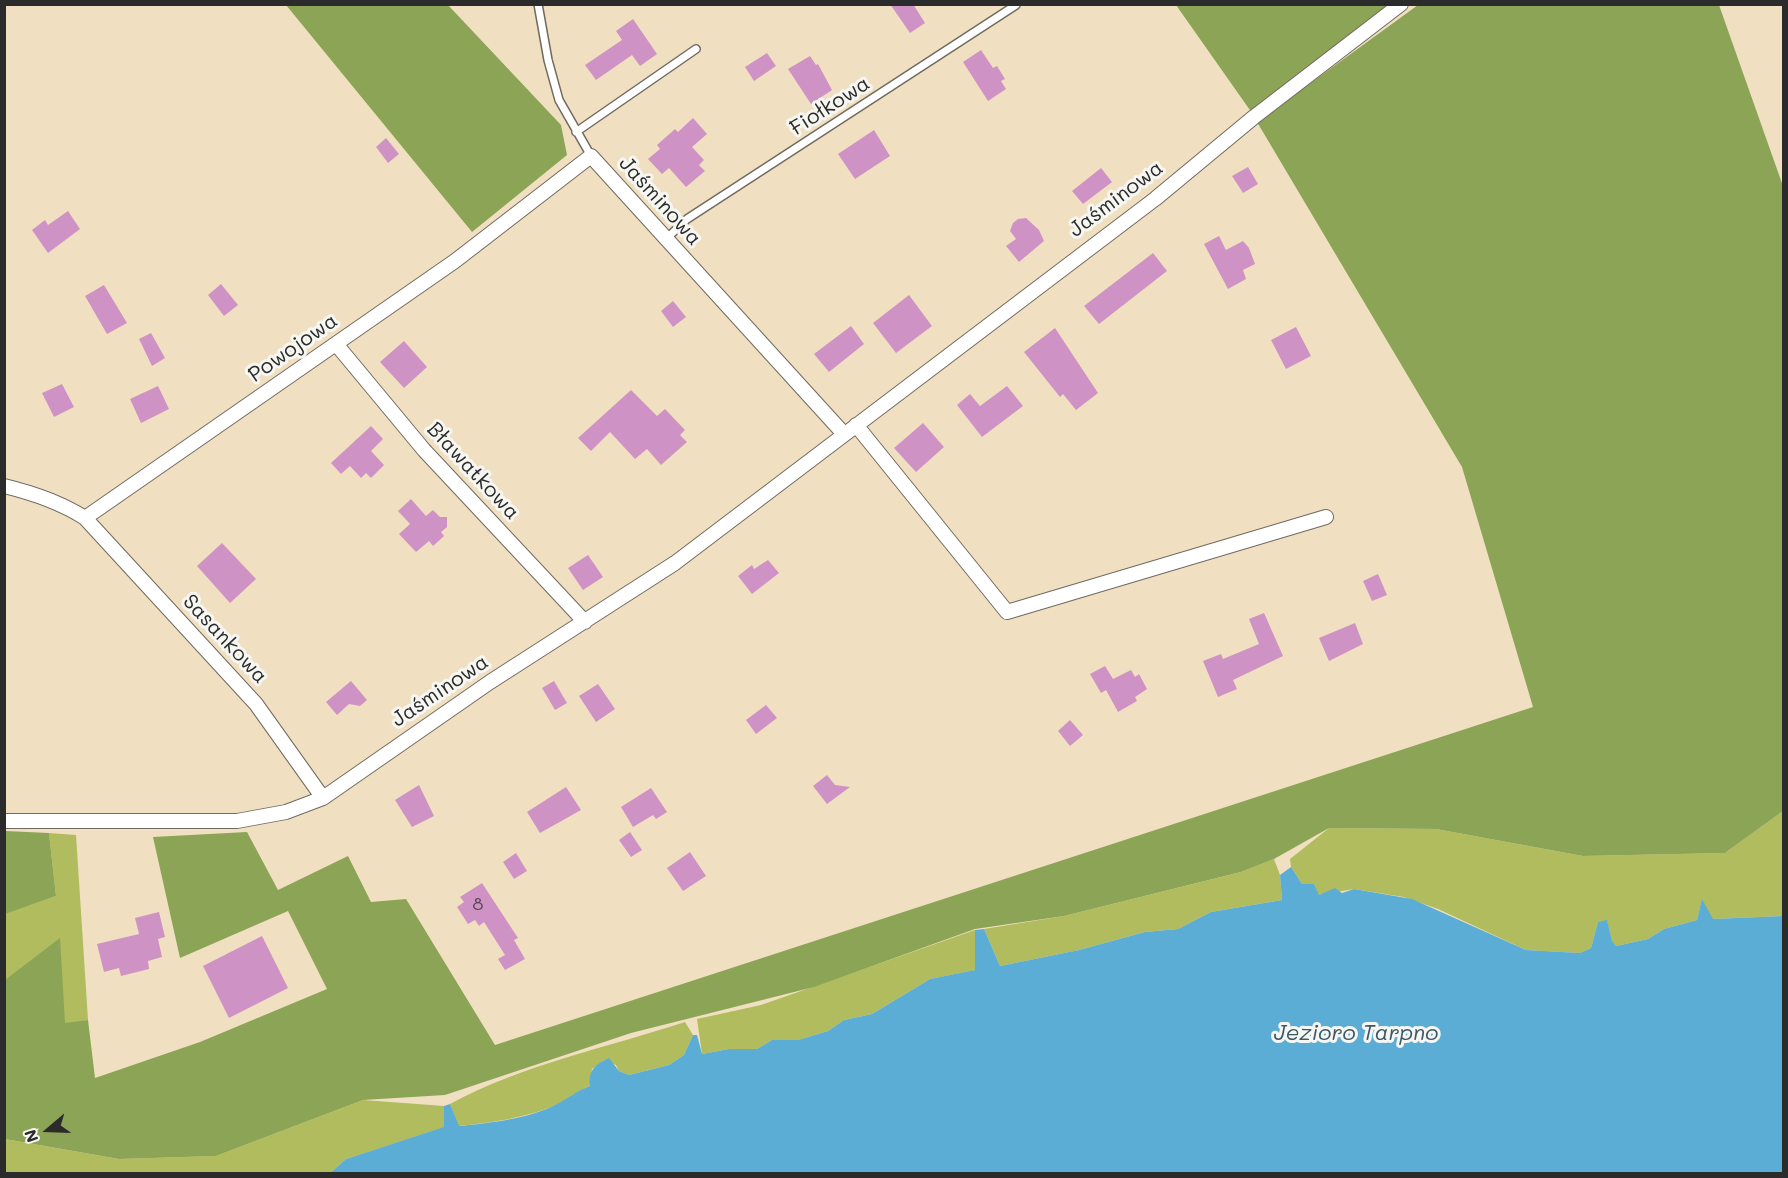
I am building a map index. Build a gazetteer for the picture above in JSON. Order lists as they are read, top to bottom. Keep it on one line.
{"streets":{"street":["Jaśminowa","Powojowa","Bławatkowa","Sasankowa"],"lane":["Fiołkowa"]},"crossings":[["Fiołkowa","Jaśminowa"],["Jaśminowa","Powojowa"],["Jaśminowa","Bławatkowa"],["Jaśminowa","Sasankowa"],["Powojowa","Bławatkowa"],["Powojowa","Sasankowa"]],"water":["Jezioro Tarpno"],"house_numbers":["8"],"north":"left"}
